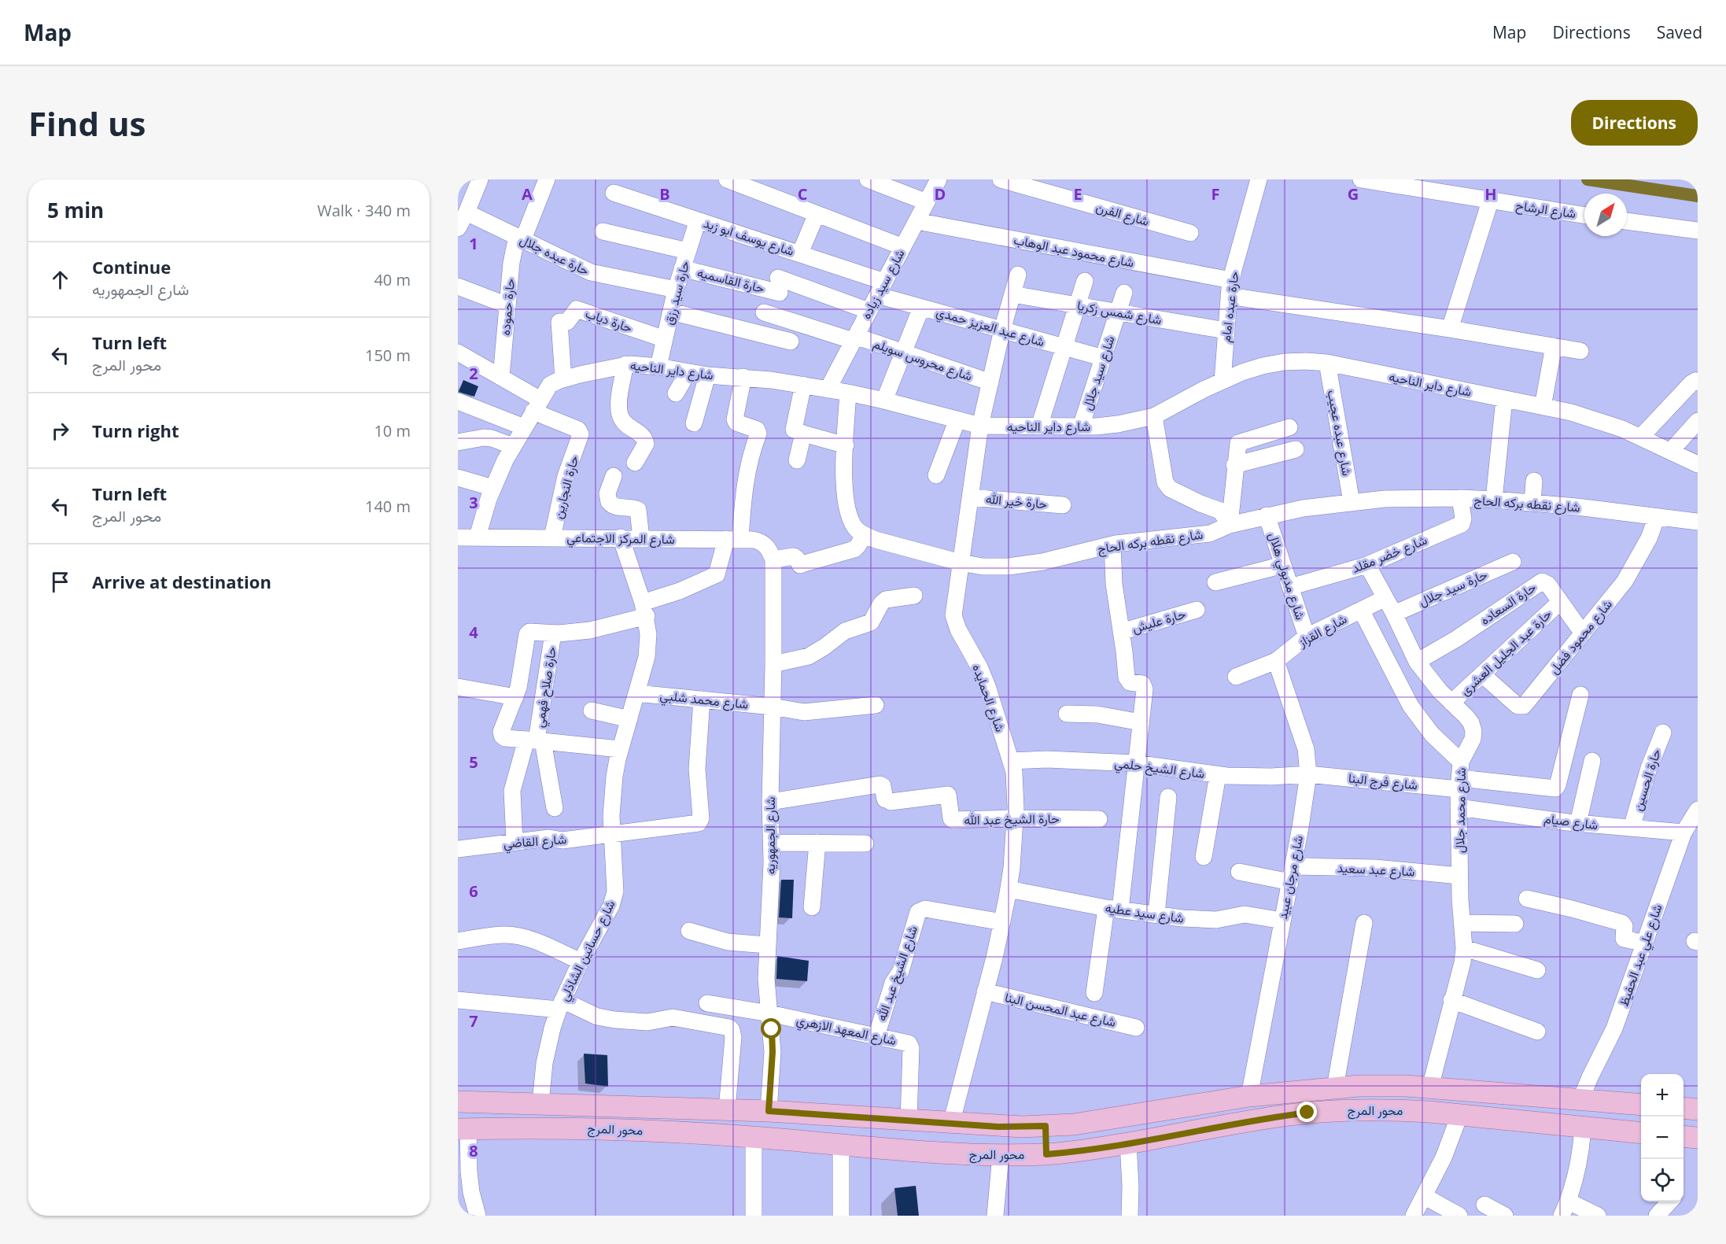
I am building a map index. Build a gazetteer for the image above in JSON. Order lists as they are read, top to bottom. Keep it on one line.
{"streets":{"main road":["محور المرج"],"street":["شارع الرشاح","شارع الفرن","شارع يوسف ابو زيد","شارع محمود عبد الوهاب","حارة عبده جلال","حارة القاسميه","شارع سيد زياده","حارة سيد رزق","حارة حموده","حارة عبده امام","شارع شمس زكريا","حارة دياب","شارع عبد العزيز حمدي","شارع محروس سويلم","شارع داير الناحيه","شارع سيد جلال","شارع عبده عجيب","حارة النجارين","حارة خير الله","شارع نقطه بركه الحاج","شارع المركز الاجتماعي","شارع خضر مقلد","شارع مدبولي هلال","حارة سيد جلال","حارة السعاده","حارة عليش","شارع القزاز","شارع محمود فضل","حارة عبد الجليل العشرى","حارة صلاح فهمي","شارع الحمايده","شارع محمد شلبي","شارع الشيخ حلمي","حارة الحسين","شارع فرج البنا","شارع محمد جلال","حارة الشيخ عبد الله","شارع صيام","شارع الجمهوريه","شارع القاضي","شارع عبد سعيد","شارع مرجان عبيد","شارع سيد عطيه","شارع حسانين الشاذلي","شارع علي عبد الحفيظ","شارع الشيخ عبد الله","شارع عبد المحسن البنا","شارع المعهد الازهري"]},"crossings":[["شارع يوسف ابو زيد","شارع سيد زياده"],["شارع يوسف ابو زيد","حارة سيد رزق"],["شارع يوسف ابو زيد","شارع عبد العزيز حمدي"],["شارع محمود عبد الوهاب","شارع سيد زياده"],["شارع محمود عبد الوهاب","حارة عبده امام"],["حارة عبده جلال","حارة سيد رزق"],["حارة عبده جلال","حارة حموده"],["حارة القاسميه","شارع سيد زياده"],["حارة القاسميه","حارة سيد رزق"],["شارع سيد زياده","شارع عبد العزيز حمدي"],["شارع سيد زياده","شارع محروس سويلم"],["شارع سيد زياده","شارع داير الناحيه"],["حارة سيد رزق","حارة دياب"],["حارة سيد رزق","شارع داير الناحيه"],["حارة عبده امام","شارع شمس زكريا"],["حارة عبده امام","شارع داير الناحيه"],["شارع شمس زكريا","شارع سيد جلال"],["شارع شمس زكريا","شارع الحمايده"],["حارة دياب","شارع داير الناحيه"],["شارع عبد العزيز حمدي","شارع سيد جلال"],["شارع عبد العزيز حمدي","شارع الحمايده"],["شارع محروس سويلم","شارع الحمايده"],["شارع داير الناحيه","شارع سيد جلال"],["شارع داير الناحيه","شارع عبده عجيب"],["شارع داير الناحيه","حارة النجارين"],["شارع داير الناحيه","شارع المركز الاجتماعي"],["شارع داير الناحيه","شارع الحمايده"],["شارع عبده عجيب","شارع نقطه بركه الحاج"],["حارة النجارين","شارع المركز الاجتماعي"],["حارة خير الله","شارع الحمايده"],["شارع نقطه بركه الحاج","شارع خضر مقلد"],["شارع نقطه بركه الحاج","شارع مدبولي هلال"],["شارع نقطه بركه الحاج","شارع محمود فضل"],["شارع نقطه بركه الحاج","شارع الحمايده"],["شارع المركز الاجتماعي","شارع الجمهوريه"],["شارع المركز الاجتماعي","شارع حسانين الشاذلي"],["شارع خضر مقلد","شارع مدبولي هلال"],["شارع خضر مقلد","شارع محمد جلال"],["شارع مدبولي هلال","شارع القزاز"],["حارة سيد جلال","شارع محمد جلال"],["حارة السعاده","شارع محمود فضل"],["حارة السعاده","حارة عبد الجليل العشرى"],["حارة السعاده","شارع محمد جلال"],["شارع القزاز","شارع محمد جلال"],["شارع القزاز","شارع مرجان عبيد"],["شارع محمود فضل","حارة عبد الجليل العشرى"],["حارة عبد الجليل العشرى","شارع محمد جلال"],["شارع الحمايده","شارع الشيخ حلمي"],["شارع الحمايده","حارة الشيخ عبد الله"],["شارع الحمايده","شارع سيد عطيه"],["شارع الحمايده","شارع الشيخ عبد الله"],["شارع الحمايده","شارع عبد المحسن البنا"],["شارع الحمايده","محور المرج"],["شارع محمد شلبي","شارع الجمهوريه"],["شارع محمد شلبي","شارع القاضي"],["شارع محمد شلبي","شارع حسانين الشاذلي"],["شارع الشيخ حلمي","شارع فرج البنا"],["شارع الشيخ حلمي","شارع مرجان عبيد"],["حارة الحسين","شارع صيام"],["شارع فرج البنا","شارع محمد جلال"],["شارع فرج البنا","شارع مرجان عبيد"],["شارع محمد جلال","شارع صيام"],["شارع محمد جلال","شارع عبد سعيد"],["شارع محمد جلال","محور المرج"],["حارة الشيخ عبد الله","شارع الجمهوريه"],["شارع صيام","شارع علي عبد الحفيظ"],["شارع الجمهوريه","شارع المعهد الازهري"],["شارع الجمهوريه","محور المرج"],["شارع القاضي","شارع حسانين الشاذلي"],["شارع عبد سعيد","شارع مرجان عبيد"],["شارع مرجان عبيد","شارع سيد عطيه"],["شارع مرجان عبيد","محور المرج"],["شارع حسانين الشاذلي","محور المرج"],["شارع علي عبد الحفيظ","محور المرج"],["شارع الشيخ عبد الله","شارع المعهد الازهري"],["شارع المعهد الازهري","محور المرج"]],"north":"top right","page":{"header":"Map","nav":["Map","Directions","Saved"],"buttons":"Directions","title":"Find us","heading":["5 min","Walk · 340 m"],"list":[["Continue","شارع الجمهوريه","40 m"],["Turn left","محور المرج","150 m"],["Turn right","10 m"],["Turn left","محور المرج","140 m"],"Arrive at destination"],"map_buttons":["+","−"]},"grid":{"columns":["A","B","C","D","E","F","G","H"],"rows":["1","2","3","4","5","6","7","8"]}}
